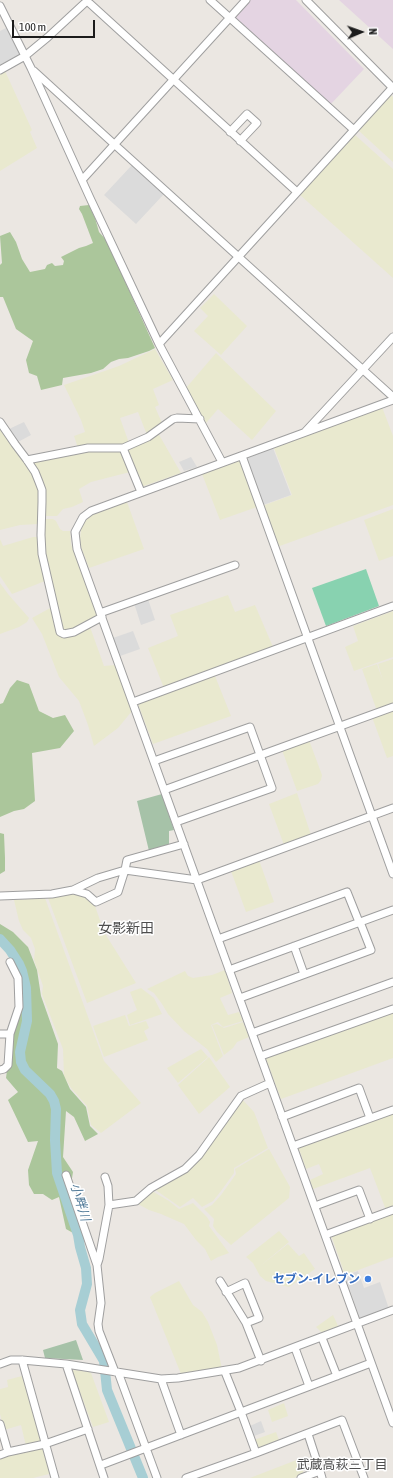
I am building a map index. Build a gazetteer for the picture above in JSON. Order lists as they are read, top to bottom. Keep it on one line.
{"districts":["女影新田","武蔵高萩三丁目"],"water":["小畔川"],"places":["セブン-イレブン"],"scale_bar":"100 m","north":"right"}
